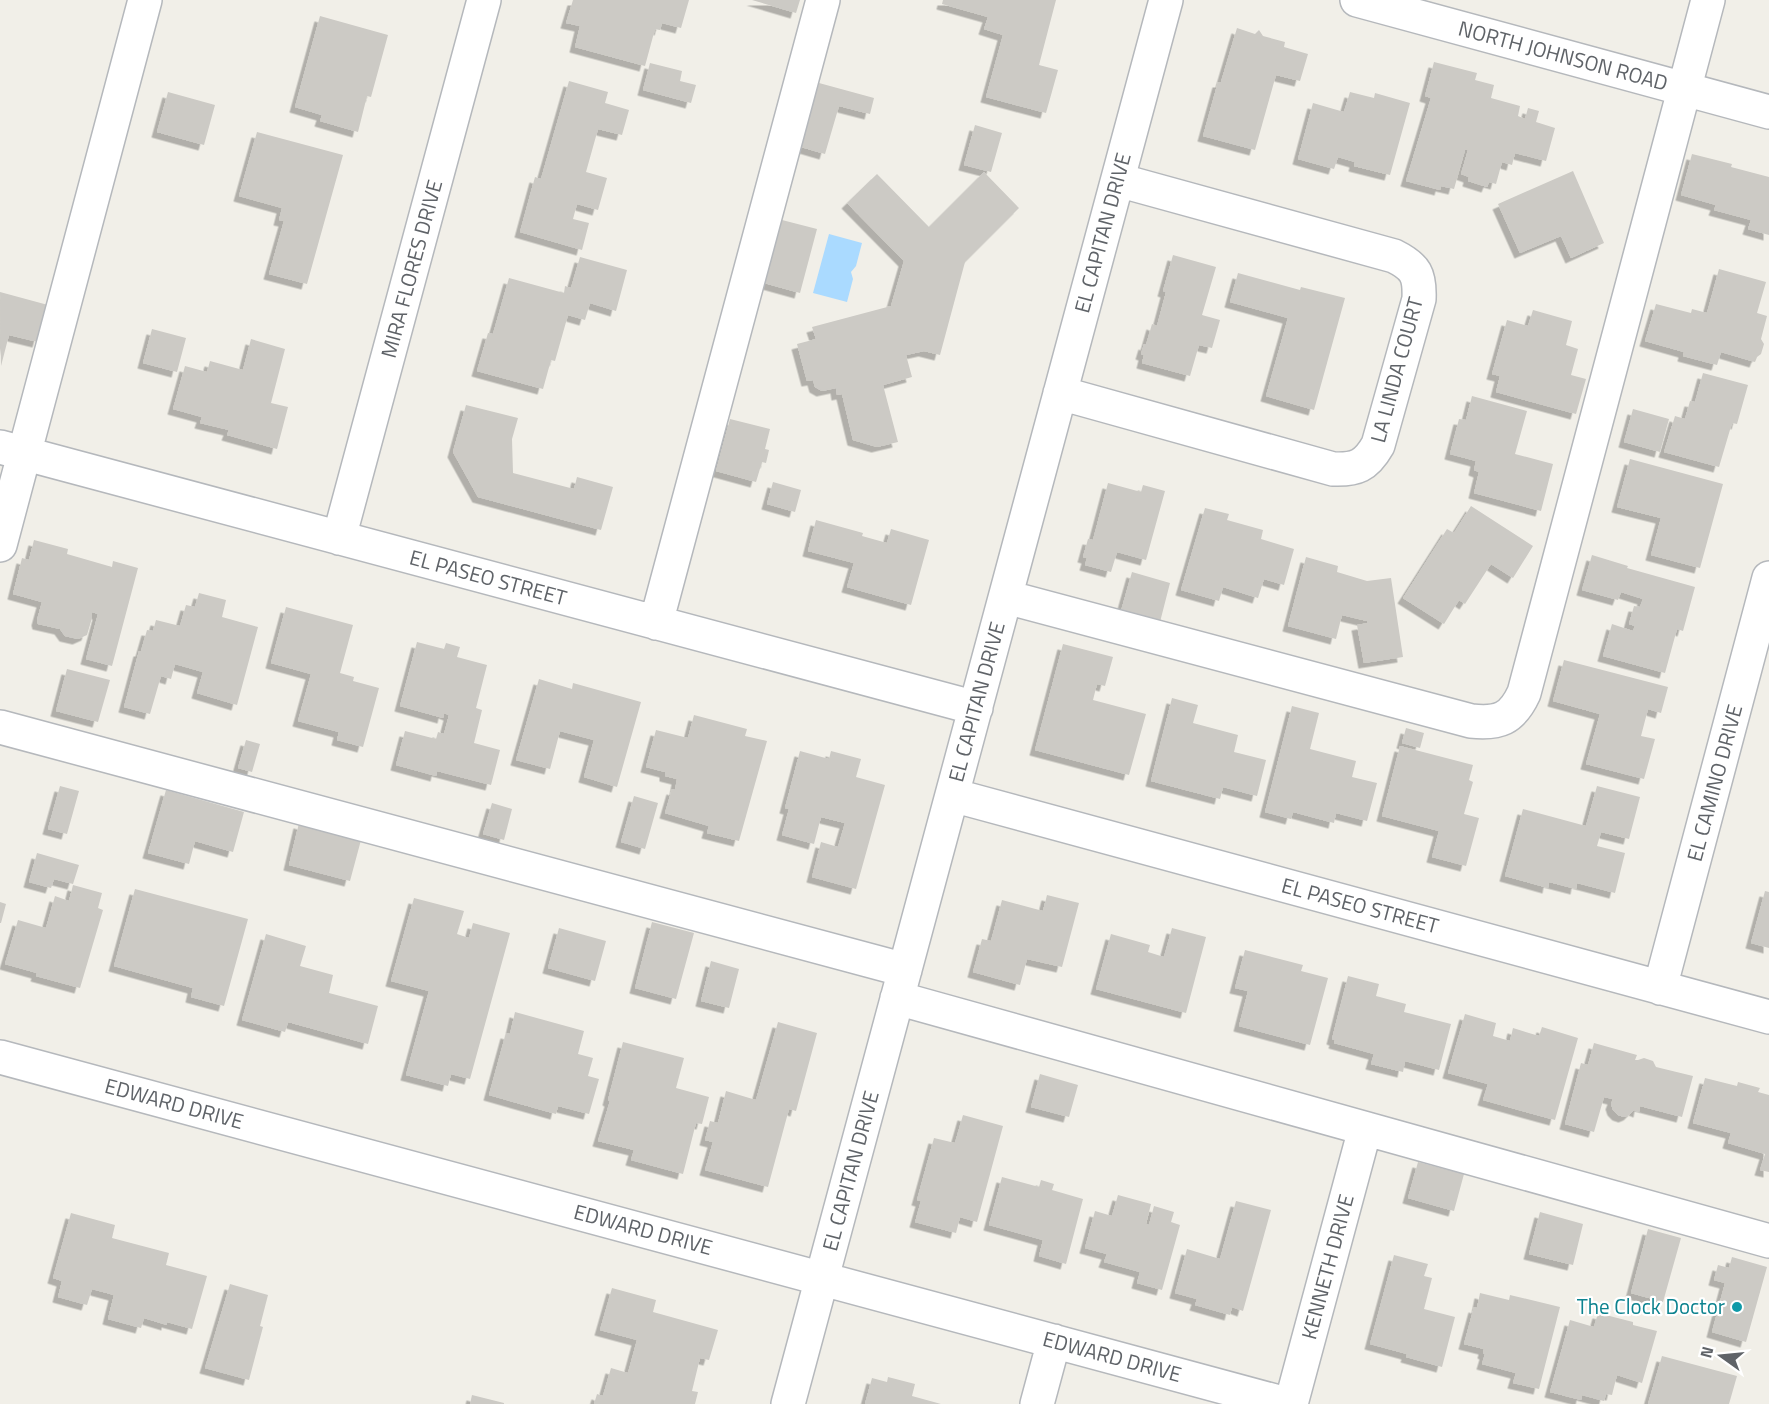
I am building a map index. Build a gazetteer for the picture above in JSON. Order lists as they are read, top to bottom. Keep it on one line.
{"streets":{"street":["NORTH JOHNSON ROAD","EL CAPITAN DRIVE","MIRA FLORES DRIVE","LA LINDA COURT","EL PASEO STREET","EL CAMINO DRIVE","EDWARD DRIVE","KENNETH DRIVE"]},"crossings":[["EL CAPITAN DRIVE","LA LINDA COURT"],["EL CAPITAN DRIVE","EL PASEO STREET"],["EL CAPITAN DRIVE","EDWARD DRIVE"],["MIRA FLORES DRIVE","EL PASEO STREET"],["EL PASEO STREET","EL CAMINO DRIVE"]],"places":["The Clock Doctor"],"north":"left"}
